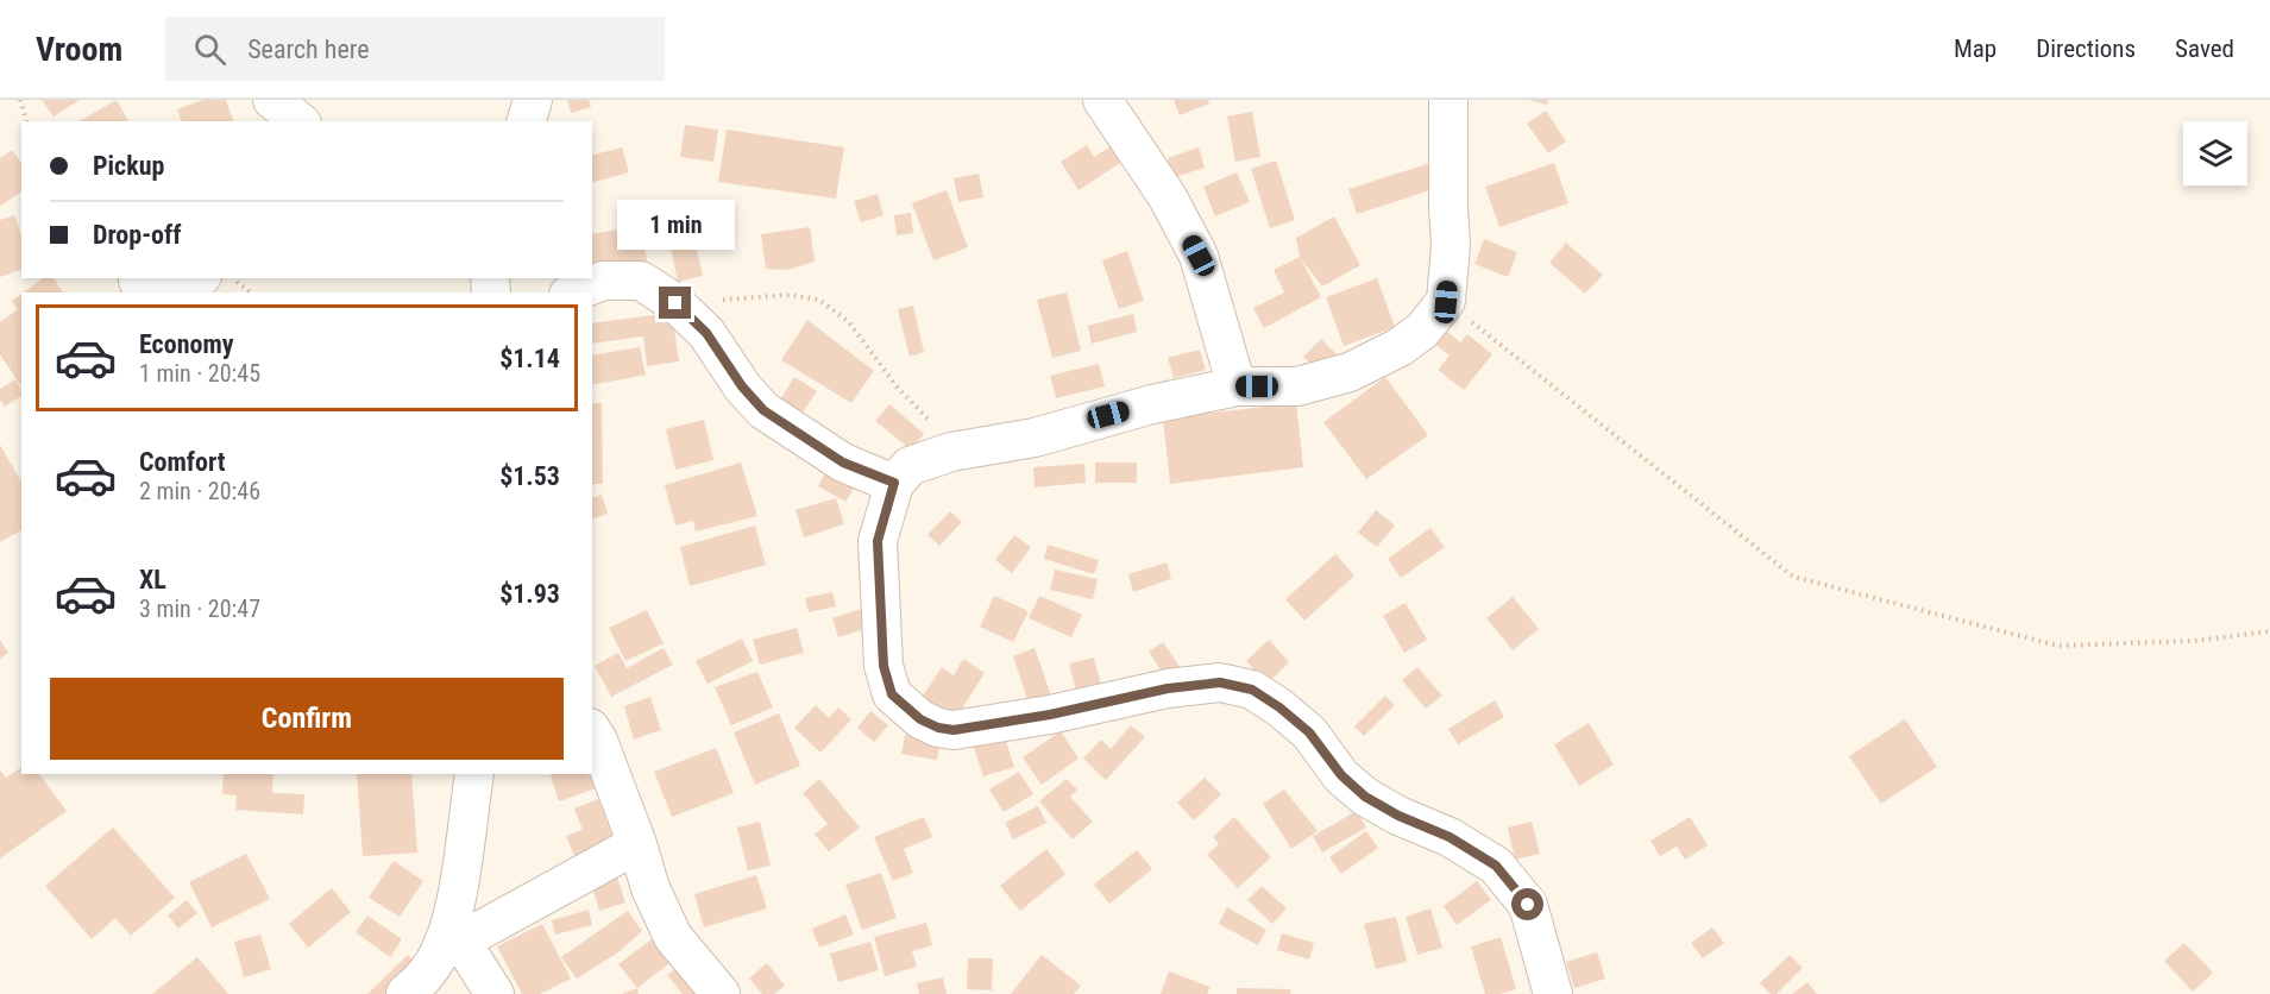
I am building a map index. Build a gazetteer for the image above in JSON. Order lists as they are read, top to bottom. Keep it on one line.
{"page":{"header":"Vroom","search":"Search here","nav":["Map","Directions","Saved"],"banner":["Pickup","Drop-off"],"bubble":"1 min","list":[{"name":"Economy","note":"1 min · 20:45","value":"$1.14"},{"name":"Comfort","note":"2 min · 20:46","value":"$1.53"},{"name":"XL","note":"3 min · 20:47","value":"$1.93"}],"buttons":"Confirm"}}
